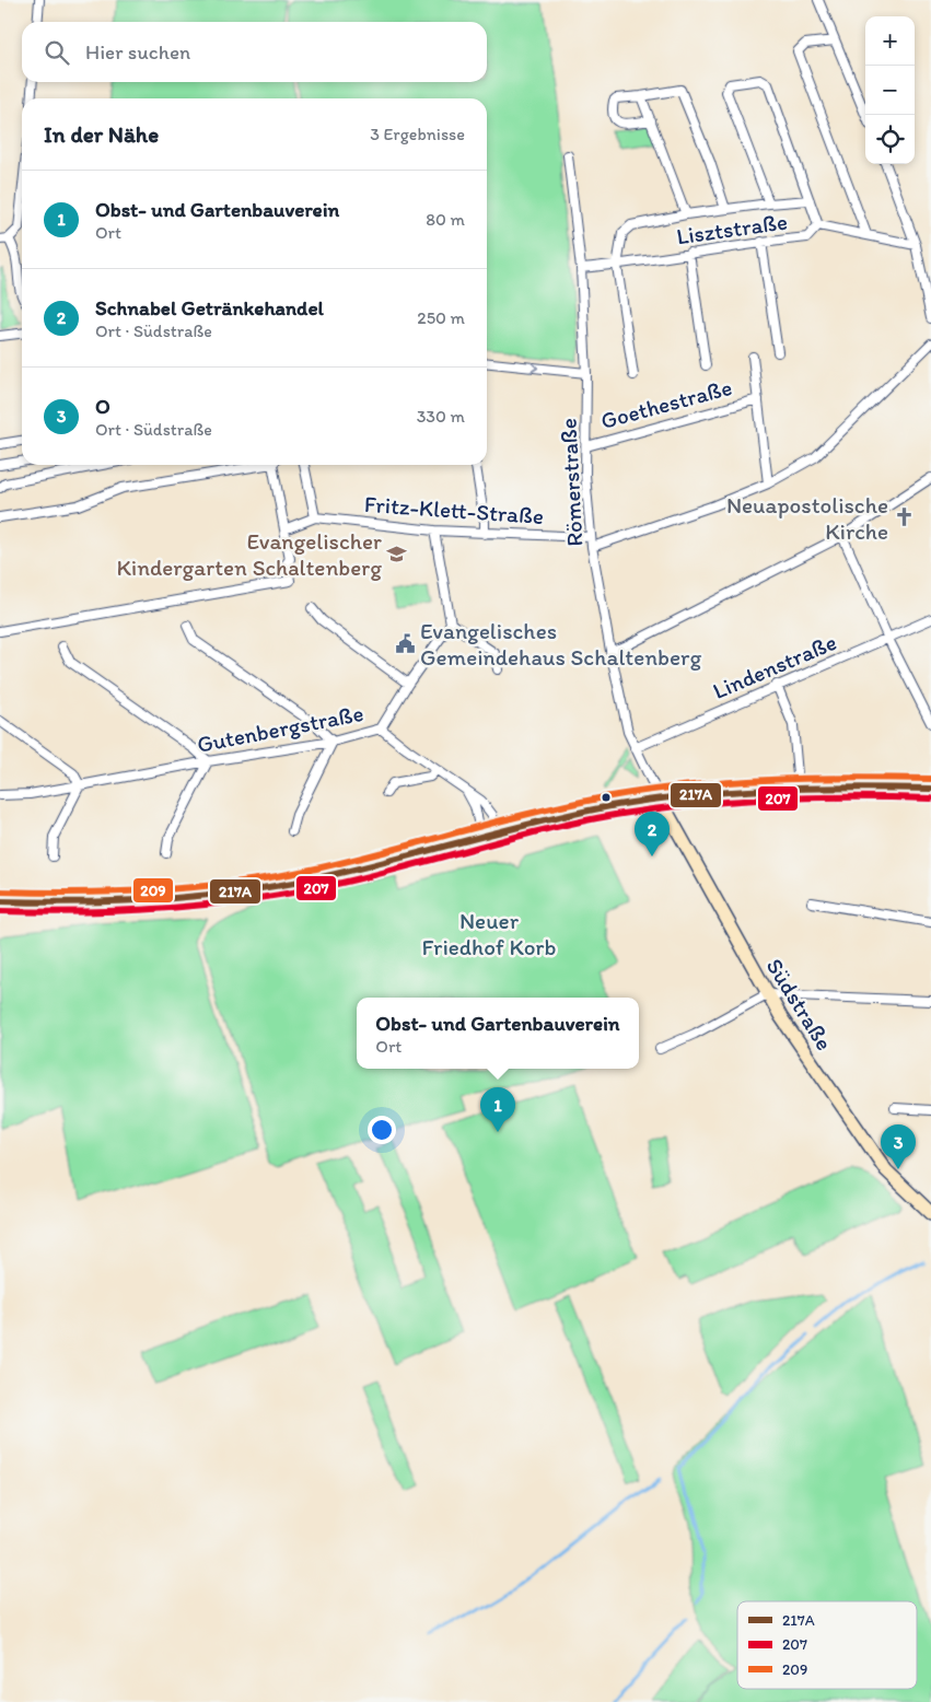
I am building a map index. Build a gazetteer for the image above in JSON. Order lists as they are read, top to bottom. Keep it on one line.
{"streets":{"street":["Lisztstraße","Goethestraße","Römerstraße","Fritz-Klett-Straße","Lindenstraße","Gutenbergstraße","Südstraße"]},"crossings":[["Lisztstraße","Römerstraße"],["Goethestraße","Römerstraße"],["Römerstraße","Fritz-Klett-Straße"],["Römerstraße","Lindenstraße"],["Römerstraße","Südstraße"]],"parks":["Neuer Friedhof Korb"],"places":{"church":["Neuapostolische Kirche"],"school or university":["Evangelischer Kindergarten Schaltenberg"],"public building":["Evangelisches Gemeindehaus Schaltenberg"]},"lines":["transit line 209","transit line 217A","transit line 207"],"legend":["217A","207","209"],"page":{"map_buttons":["+","−"],"search":"Hier suchen","heading":["In der Nähe","3 Ergebnisse"],"list":[{"mark":"1","name":"Obst- und Gartenbauverein","note":"Ort","value":"80 m"},{"mark":"2","name":"Schnabel Getränkehandel","note":"Ort · Südstraße","value":"250 m"},{"mark":"3","name":"O","note":"Ort · Südstraße","value":"330 m"}],"pins":["2","1","3"],"popup":["Obst- und Gartenbauverein","Ort"]}}
